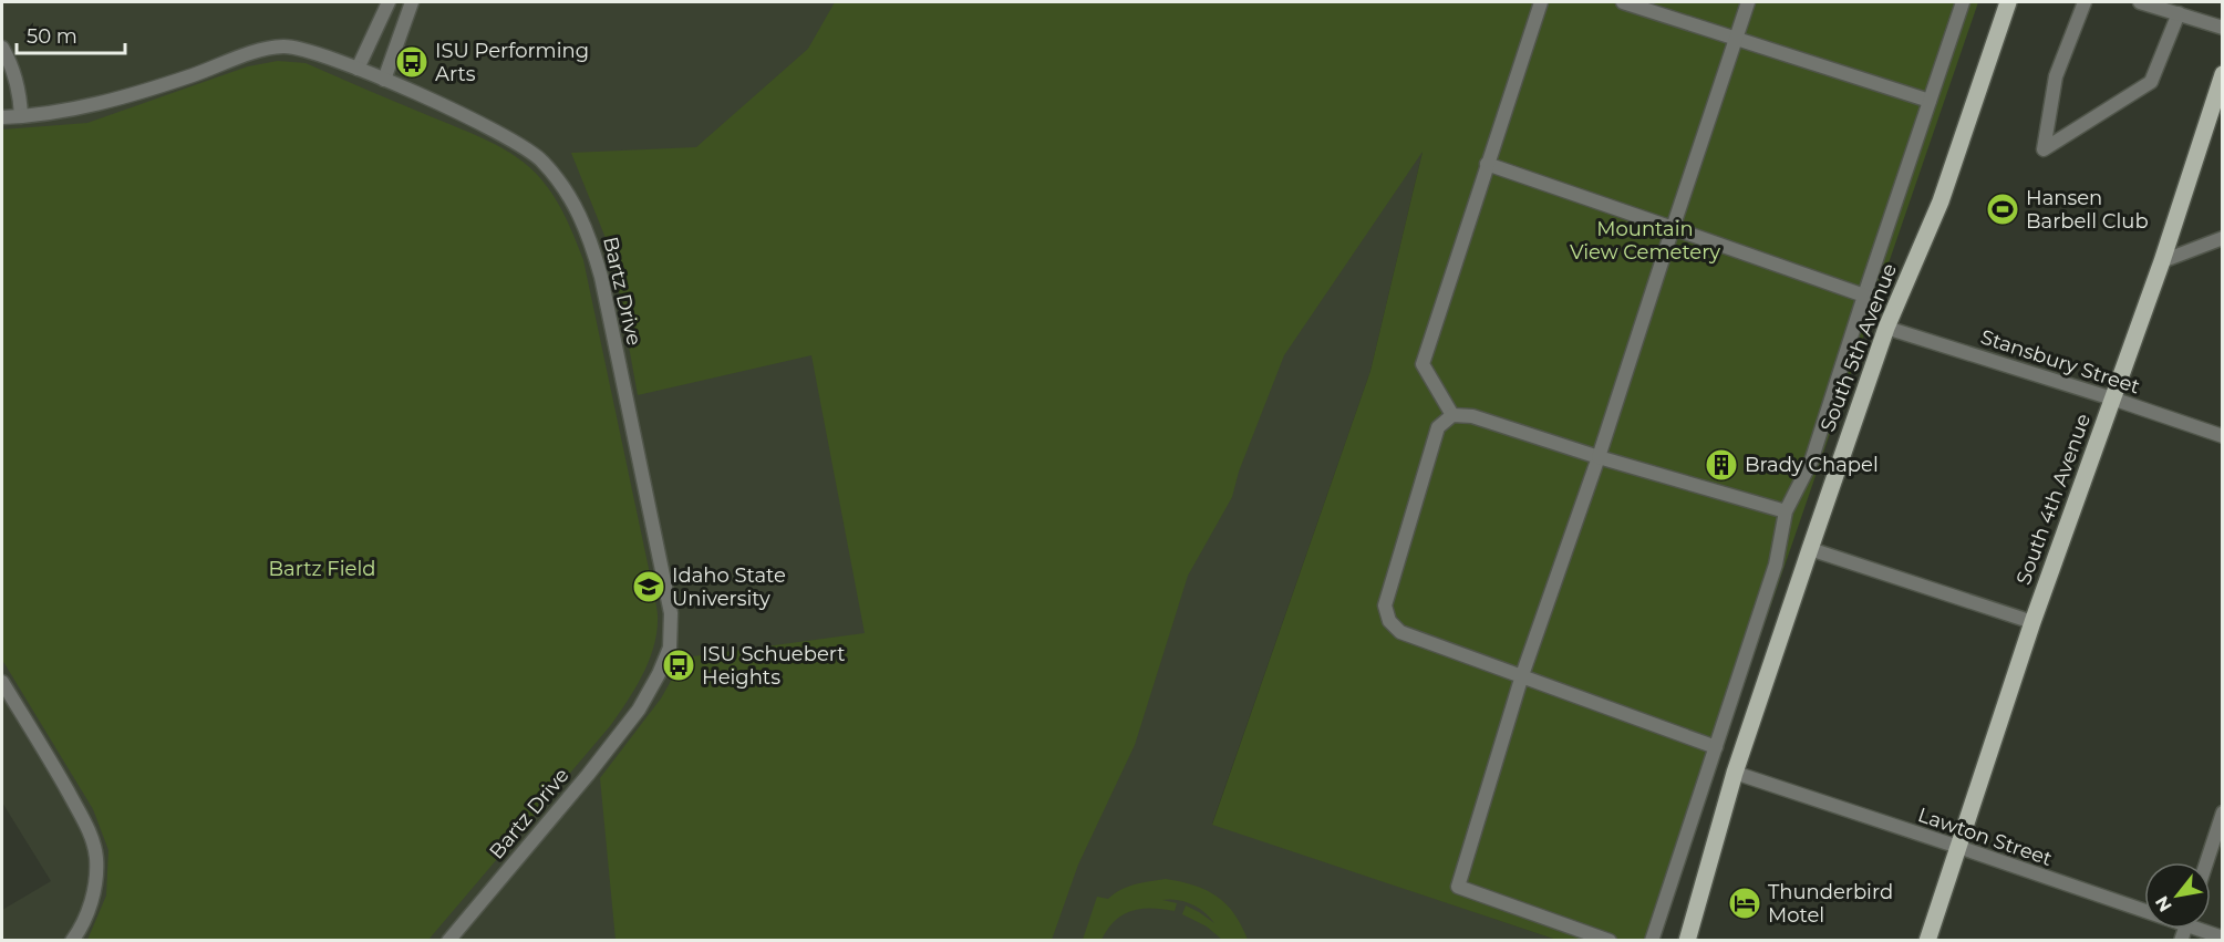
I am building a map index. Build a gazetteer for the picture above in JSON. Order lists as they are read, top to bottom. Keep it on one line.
{"streets":{"main road":["South 5th Avenue","South 4th Avenue"],"street":["Bartz Drive","Stansbury Street","Lawton Street"]},"crossings":[["South 5th Avenue","Stansbury Street"],["South 5th Avenue","Lawton Street"],["Stansbury Street","South 4th Avenue"],["South 4th Avenue","Lawton Street"]],"parks":["Mountain View Cemetery","Bartz Field"],"places":{"bus stop":["ISU Performing Arts","ISU Schuebert Heights"],"sports":["Hansen Barbell Club"],"building":["Brady Chapel"],"school or university":["Idaho State University"],"hotel":["Thunderbird Motel"]},"scale_bar":"50 m","north":"bottom left"}
